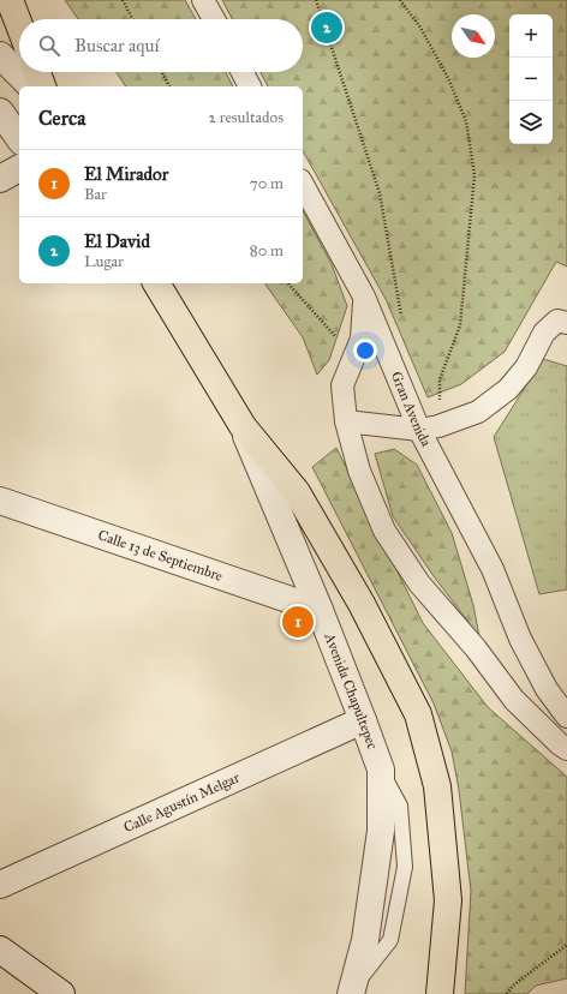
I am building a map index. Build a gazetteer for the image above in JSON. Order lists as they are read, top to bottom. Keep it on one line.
{"streets":{"main road":["Avenida Chapultepec"],"street":["Gran Avenida","Calle 13 de Septiembre","Calle Agustín Melgar"]},"crossings":[["Calle 13 de Septiembre","Avenida Chapultepec"],["Avenida Chapultepec","Calle Agustín Melgar"]],"north":"bottom right","page":{"pins":["2","1"],"map_buttons":["+","−"],"search":"Buscar aquí","heading":["Cerca","2 resultados"],"list":[{"mark":"1","name":"El Mirador","note":"Bar","value":"70 m"},{"mark":"2","name":"El David","note":"Lugar","value":"80 m"}]}}
